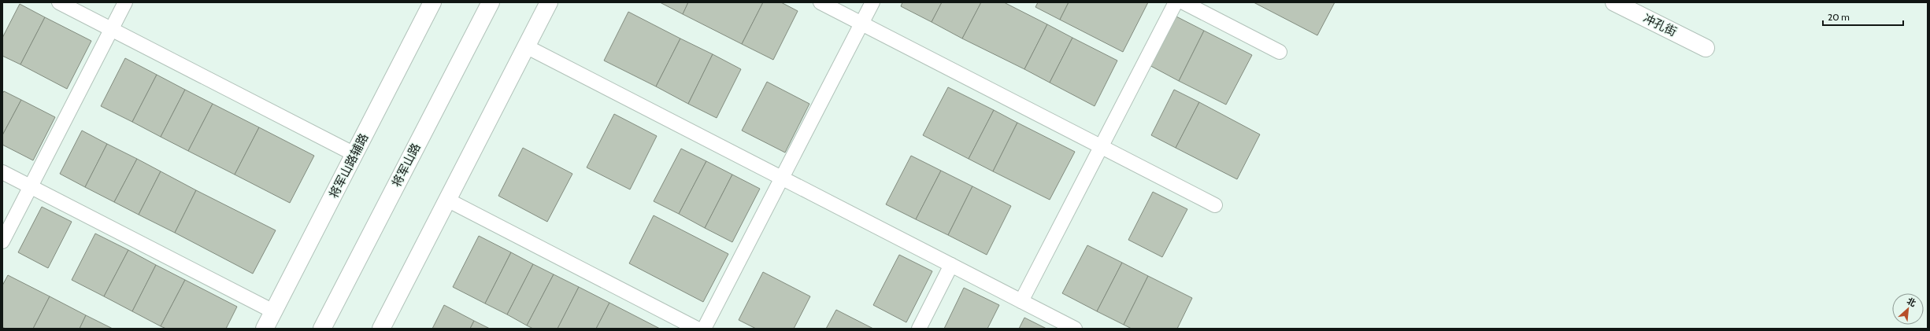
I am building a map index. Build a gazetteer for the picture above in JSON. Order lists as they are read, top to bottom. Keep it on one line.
{"streets":{"street":["冲孔街","将军山路","将军山路辅路"]},"scale_bar":"20 m","north":"top right"}
